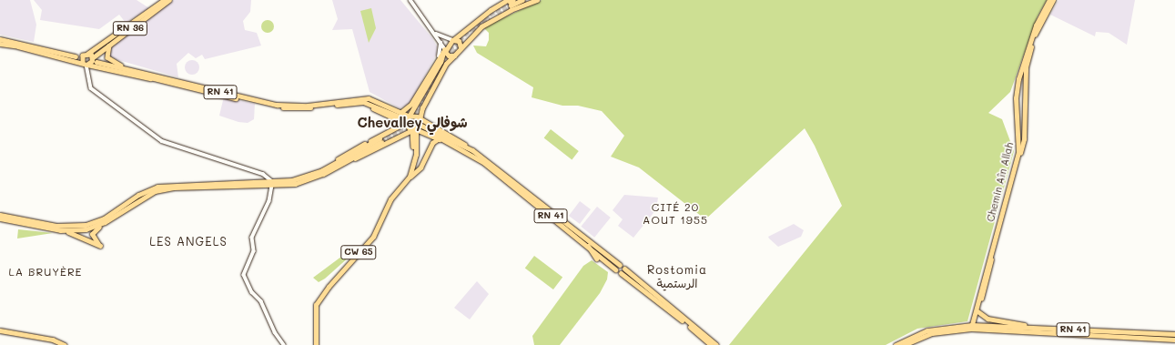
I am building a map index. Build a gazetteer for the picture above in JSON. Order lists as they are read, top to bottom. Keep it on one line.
{"streets":{"highway":["RN 41"],"main road":["RN 36","Chemin Aîn Allah","CW 65"]},"crossings":[["RN 36","RN 41"],["RN 41","Chemin Aîn Allah"],["RN 41","CW 65"]],"districts":["Chevalley شوفالي","CITÉ 20 AOUT 1955","LES ANGELS","Rostomia الرستمية","LA BRUYÈRE"]}
